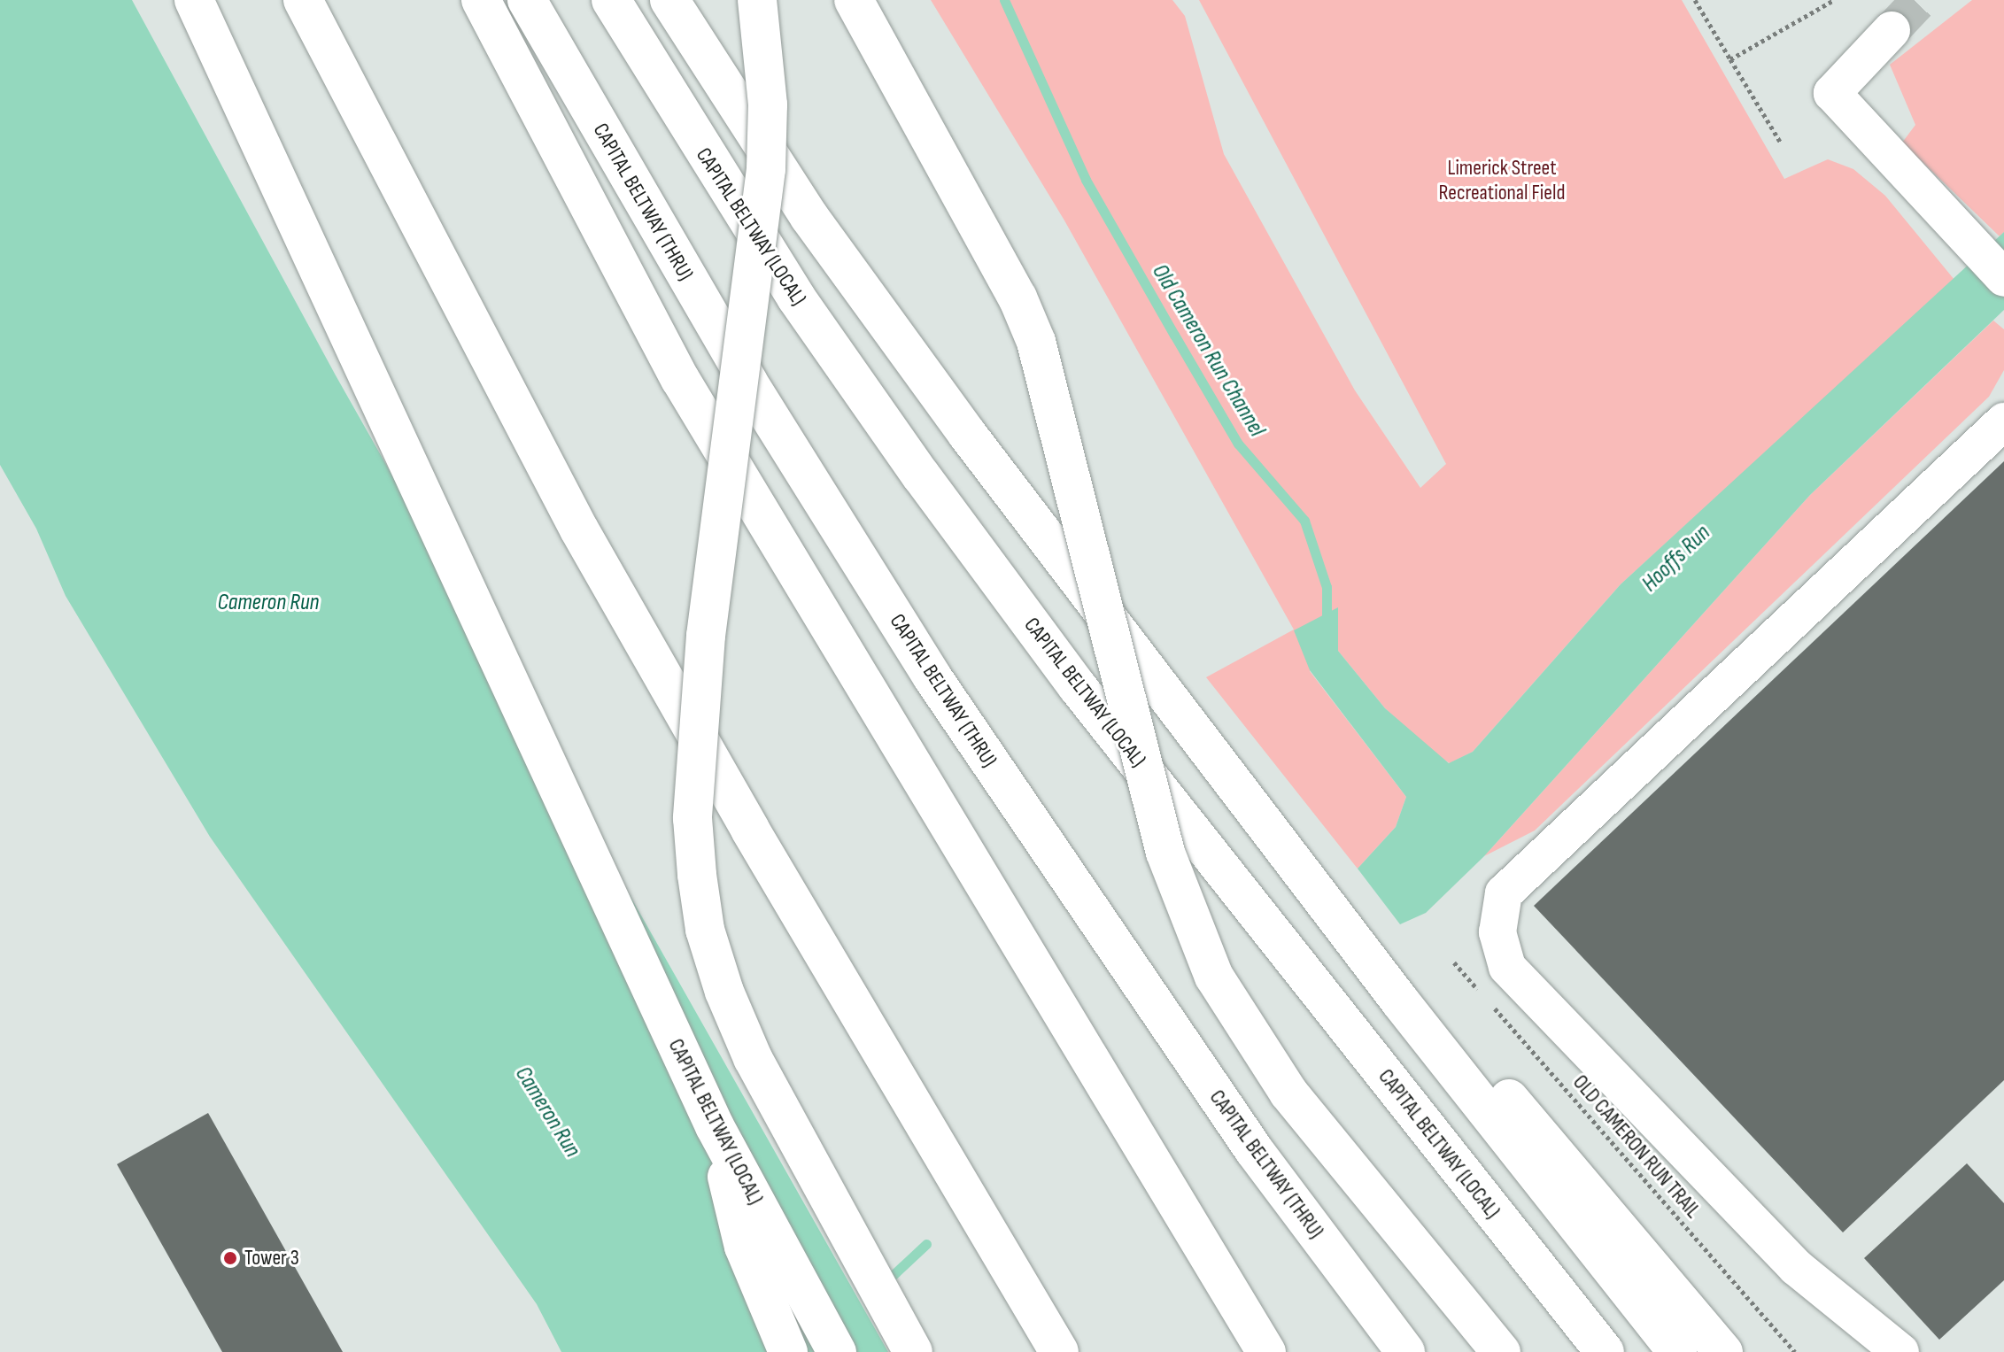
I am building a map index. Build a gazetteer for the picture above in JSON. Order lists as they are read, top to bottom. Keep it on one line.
{"streets":{"highway":["CAPITAL BELTWAY (THRU)","CAPITAL BELTWAY (LOCAL)"],"path":["OLD CAMERON RUN TRAIL"]},"water":["Old Cameron Run Channel","Hooffs Run","Cameron Run"],"parks":["Limerick Street Recreational Field"],"places":["Tower 3"]}
